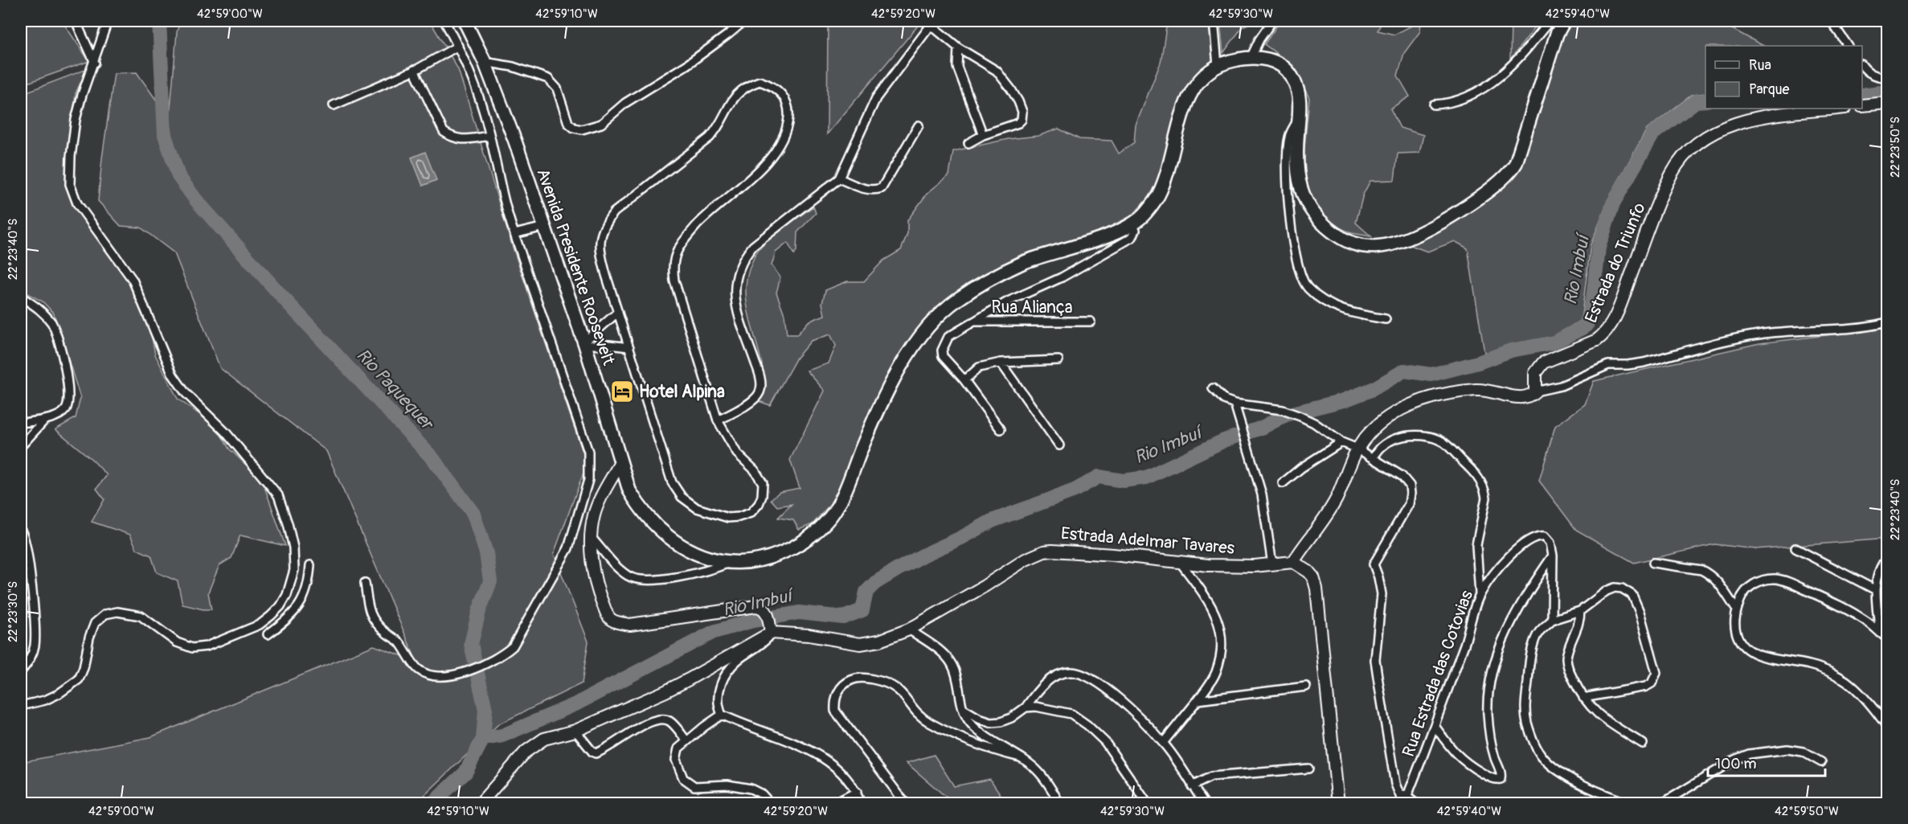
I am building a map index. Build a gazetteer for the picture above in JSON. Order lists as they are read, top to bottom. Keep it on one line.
{"streets":{"main road":["Avenida Presidente Roosevelt"],"street":["Estrada do Triunfo","Rua Aliança","Estrada Adelmar Tavares","Rua Estrada das Cotovias"]},"water":["Rio Imbuí","Rio Paquequer"],"places":{"hotel":["Hotel Alpina"]},"legend":["Rua","Parque"],"scale_bar":"100 m","coordinates":["42°59'00\"W","42°59'10\"W","42°59'20\"W","42°59'30\"W","42°59'40\"W","22°23'50\"S","22°23'40\"S","22°23'30\"S","42°59'50\"W"]}
